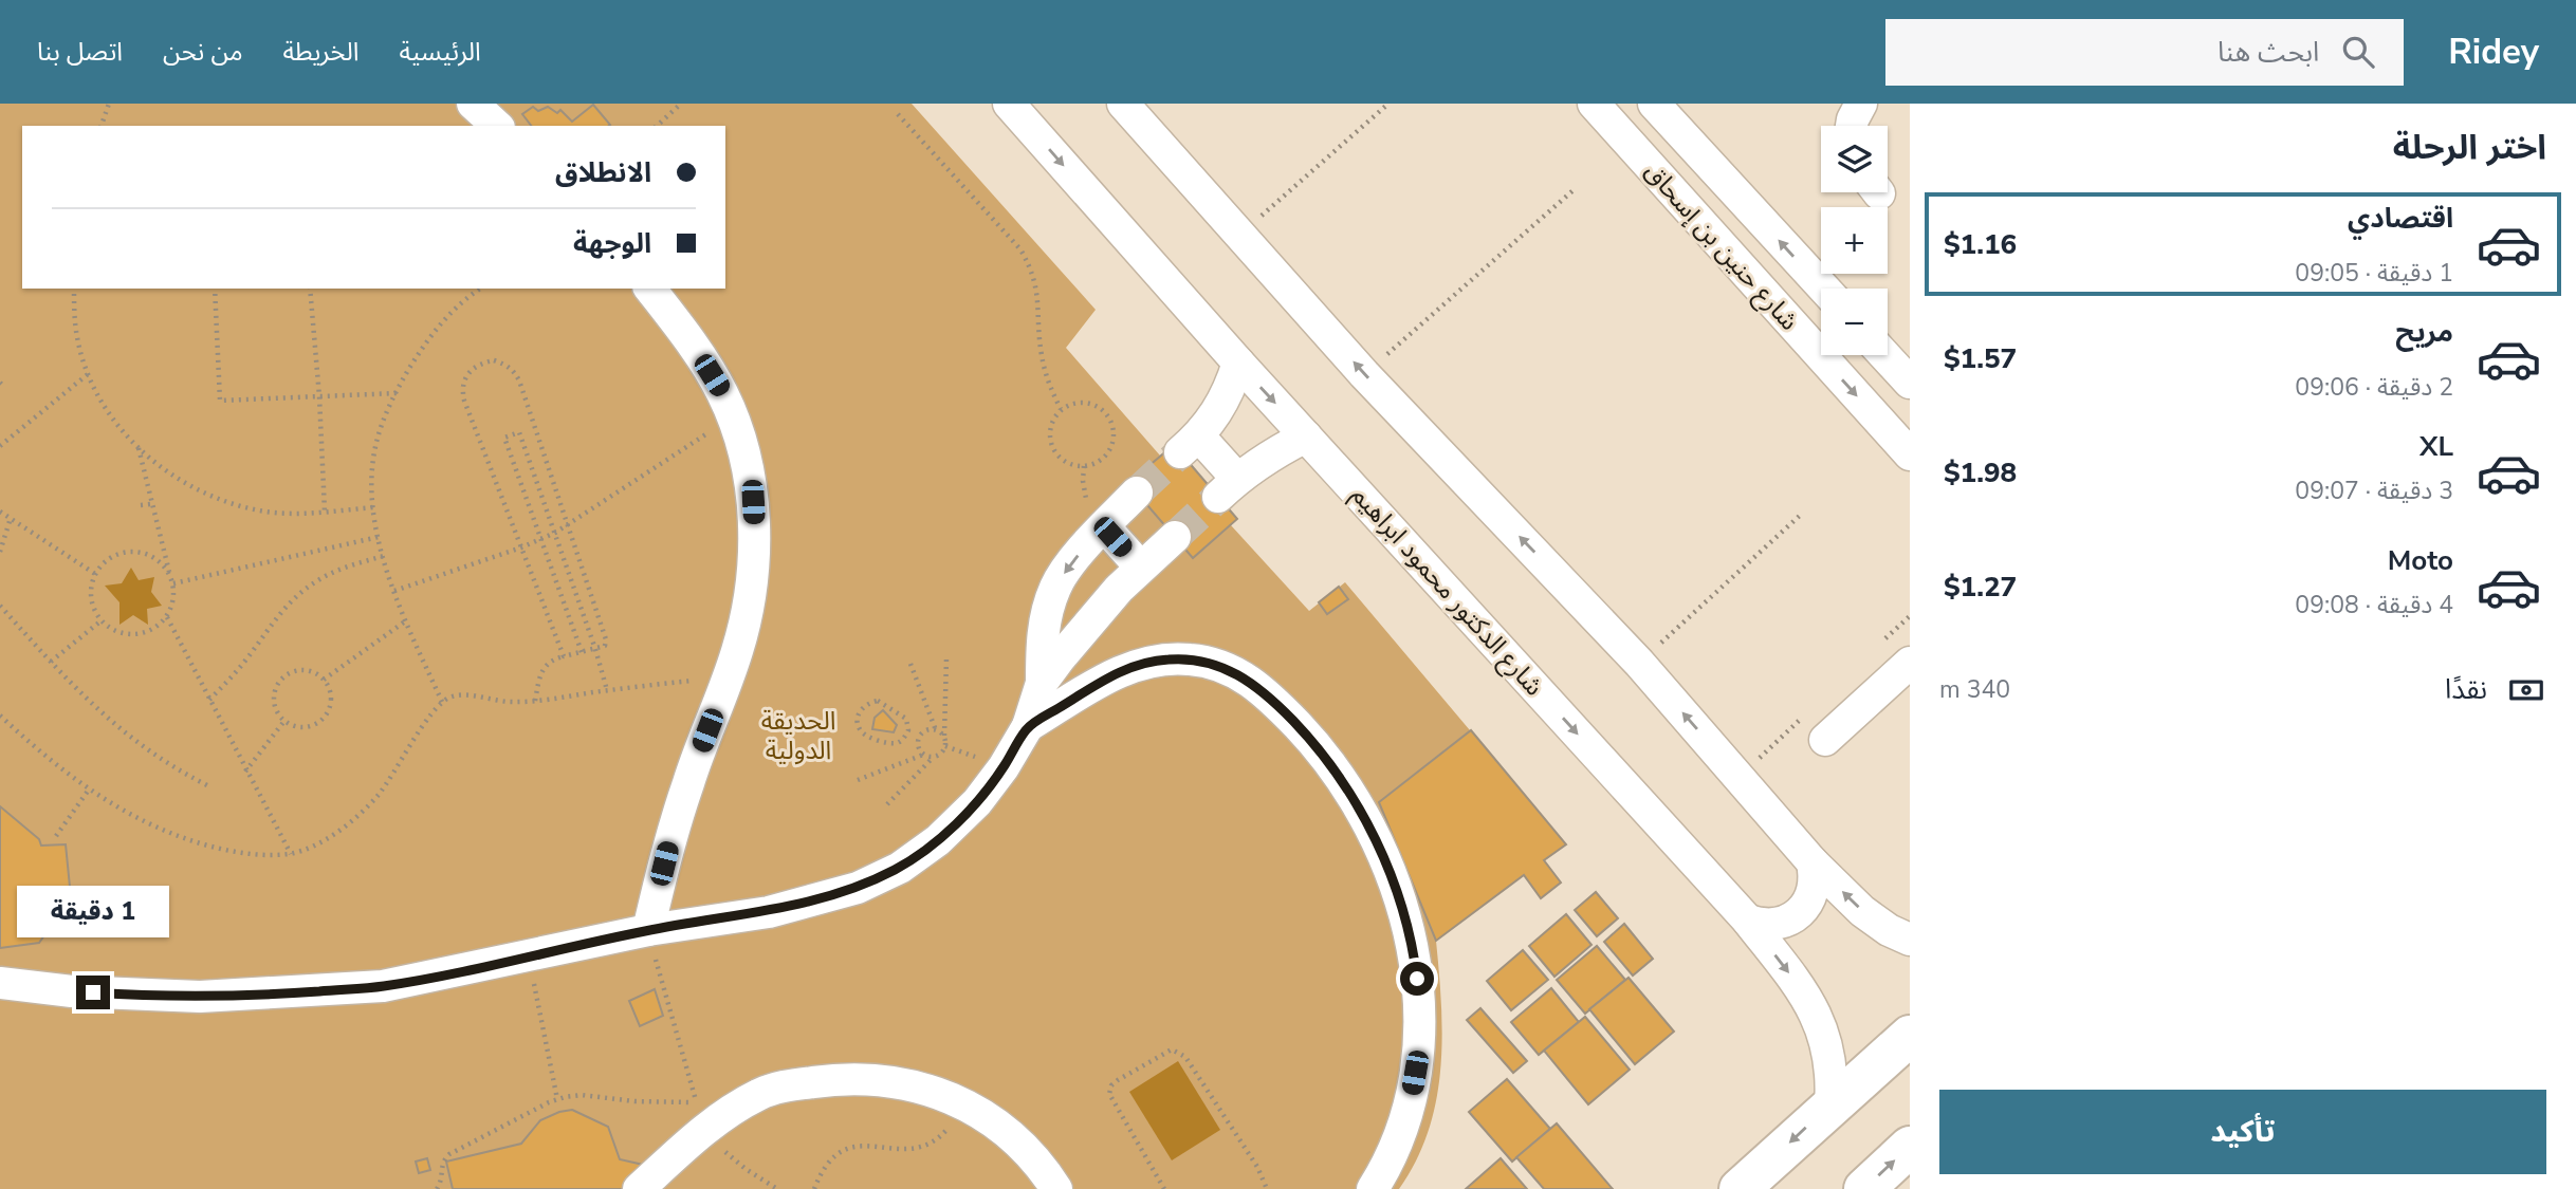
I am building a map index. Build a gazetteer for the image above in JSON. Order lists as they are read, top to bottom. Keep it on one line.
{"streets":{"street":["شارع حنين بن إسحاق","شارع الدكتور محمود ابراهيم"]},"parks":["الحديقة الدولية"],"page":{"header":"Ridey","search":"ابحث هنا","nav":["الرئيسية","الخريطة","من نحن","اتصل بنا"],"heading":"اختر الرحلة","map_buttons":["+","−"],"banner":["الانطلاق","الوجهة"],"list":[{"name":"اقتصادي","note":"1 دقيقة · 09:05","value":"$1.16"},{"name":"مريح","note":"2 دقيقة · 09:06","value":"$1.57"},{"name":"XL","note":"3 دقيقة · 09:07","value":"$1.98"},{"name":"Moto","note":"4 دقيقة · 09:08","value":"$1.27"}],"pay":["نقدًا","340 m"],"bubble":"1 دقيقة","buttons":"تأكيد"}}
